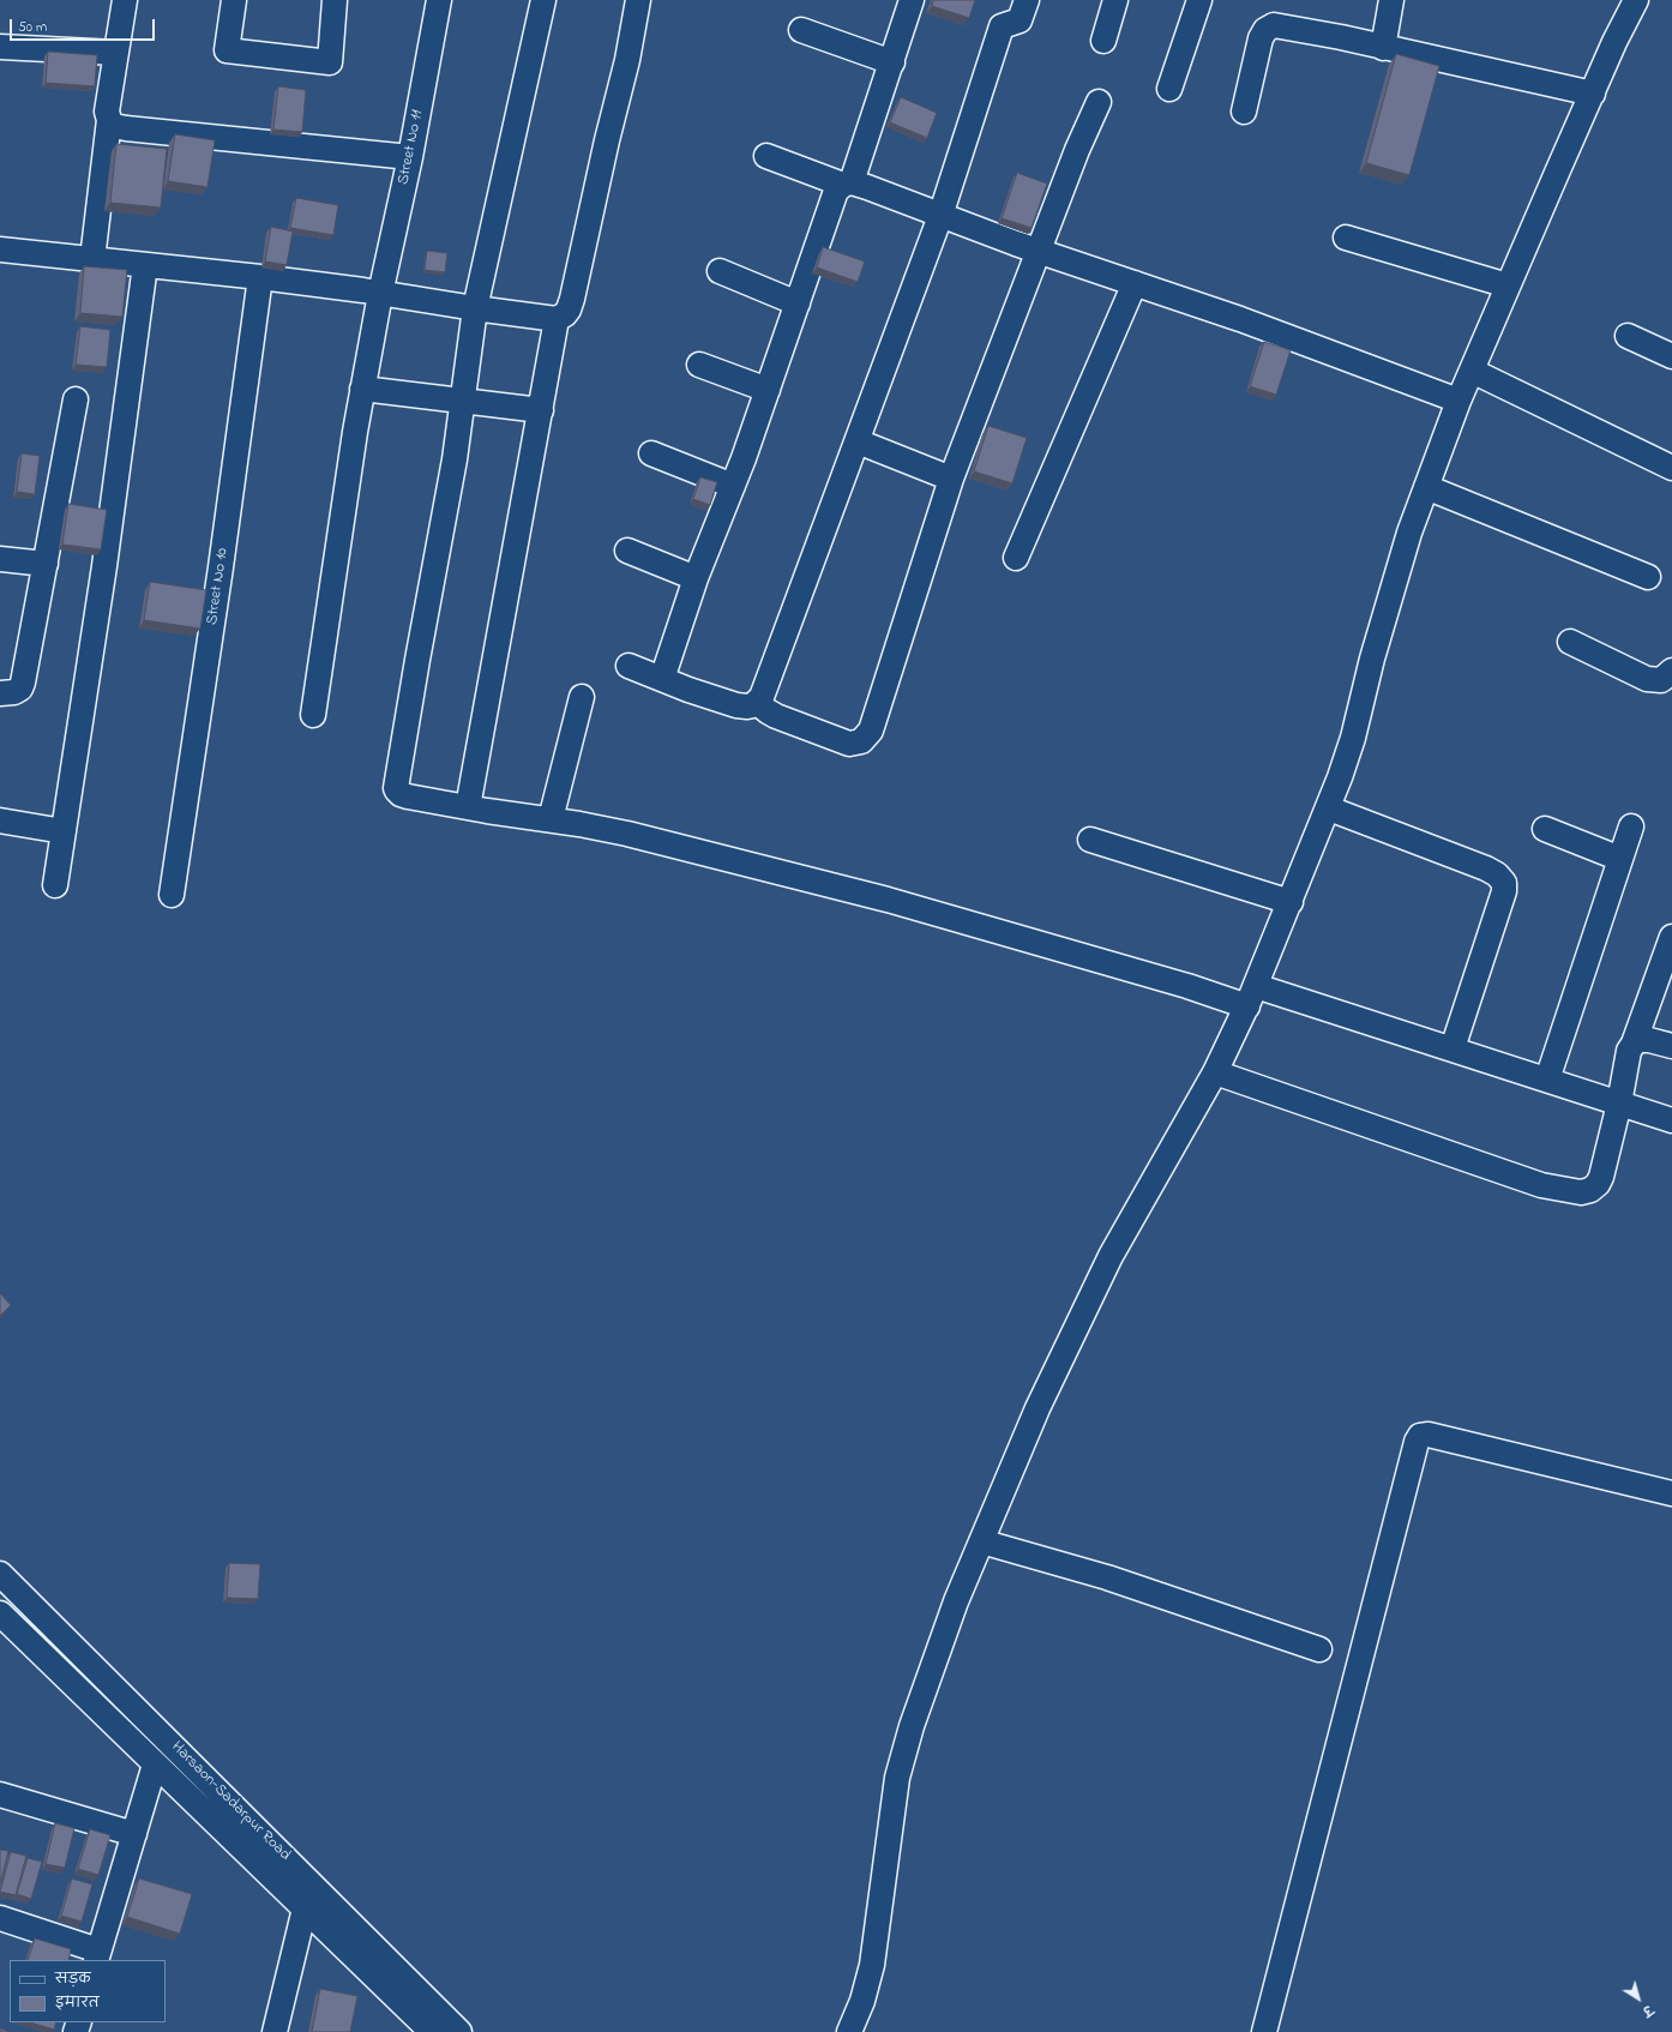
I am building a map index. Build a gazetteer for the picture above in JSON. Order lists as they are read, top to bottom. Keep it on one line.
{"streets":{"street":["Street No 11","Street No 10","Harsaon-Sadarpur Road"]},"legend":["सड़क","इमारत"],"scale_bar":"50 m","north":"bottom right"}
